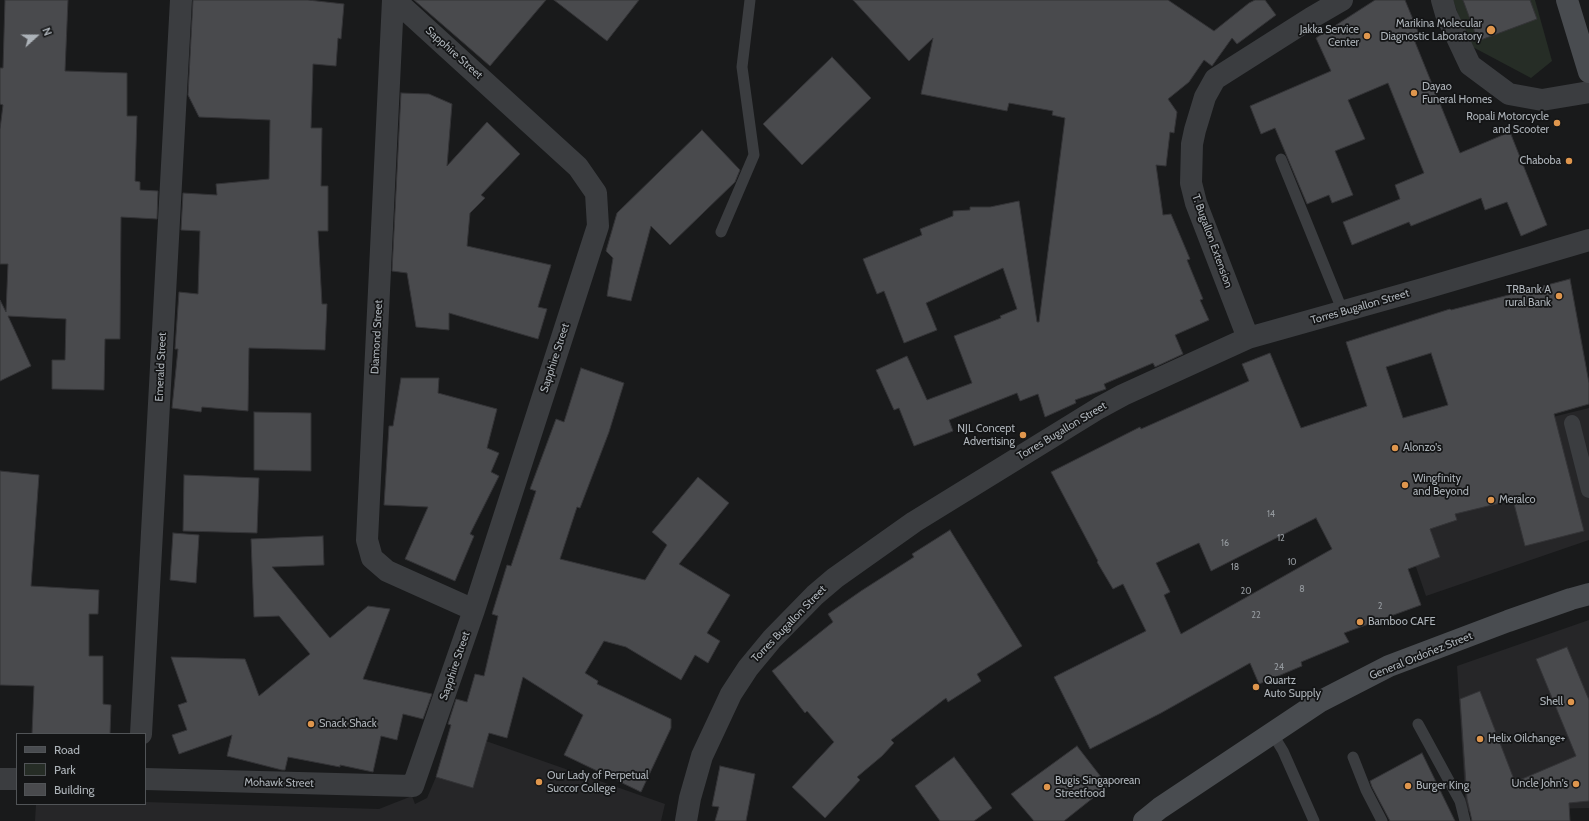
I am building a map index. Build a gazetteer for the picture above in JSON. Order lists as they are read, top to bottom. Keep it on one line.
{"streets":{"main road":["General Ordoñez Street"],"street":["Sapphire Street","T. Bugallon Extension","Torres Bugallon Street","Diamond Street","Emerald Street","Mohawk Street"]},"crossings":[["Sapphire Street","Diamond Street"],["Sapphire Street","Mohawk Street"],["T. Bugallon Extension","Torres Bugallon Street"]],"places":["Marikina Molecular Diagnostic Laboratory","Jakka Service Center","Dayao Funeral Homes","Ropali Motorcycle and Scooter","Chaboba","TRBank A rural Bank","NJL Concept Advertising","Alonzo's","Wingfinity and Beyond","Meralco","Bamboo CAFE","Quartz Auto Supply","Shell","Snack Shack","Helix Oilchange+","Our Lady of Perpetual Succor College","Uncle John's","Burger King","Bugis Singaporean Streetfood"],"house_numbers":["14","12","16","10","18","8","20","2","22","24"],"legend":["Road","Park","Building"],"north":"right"}
